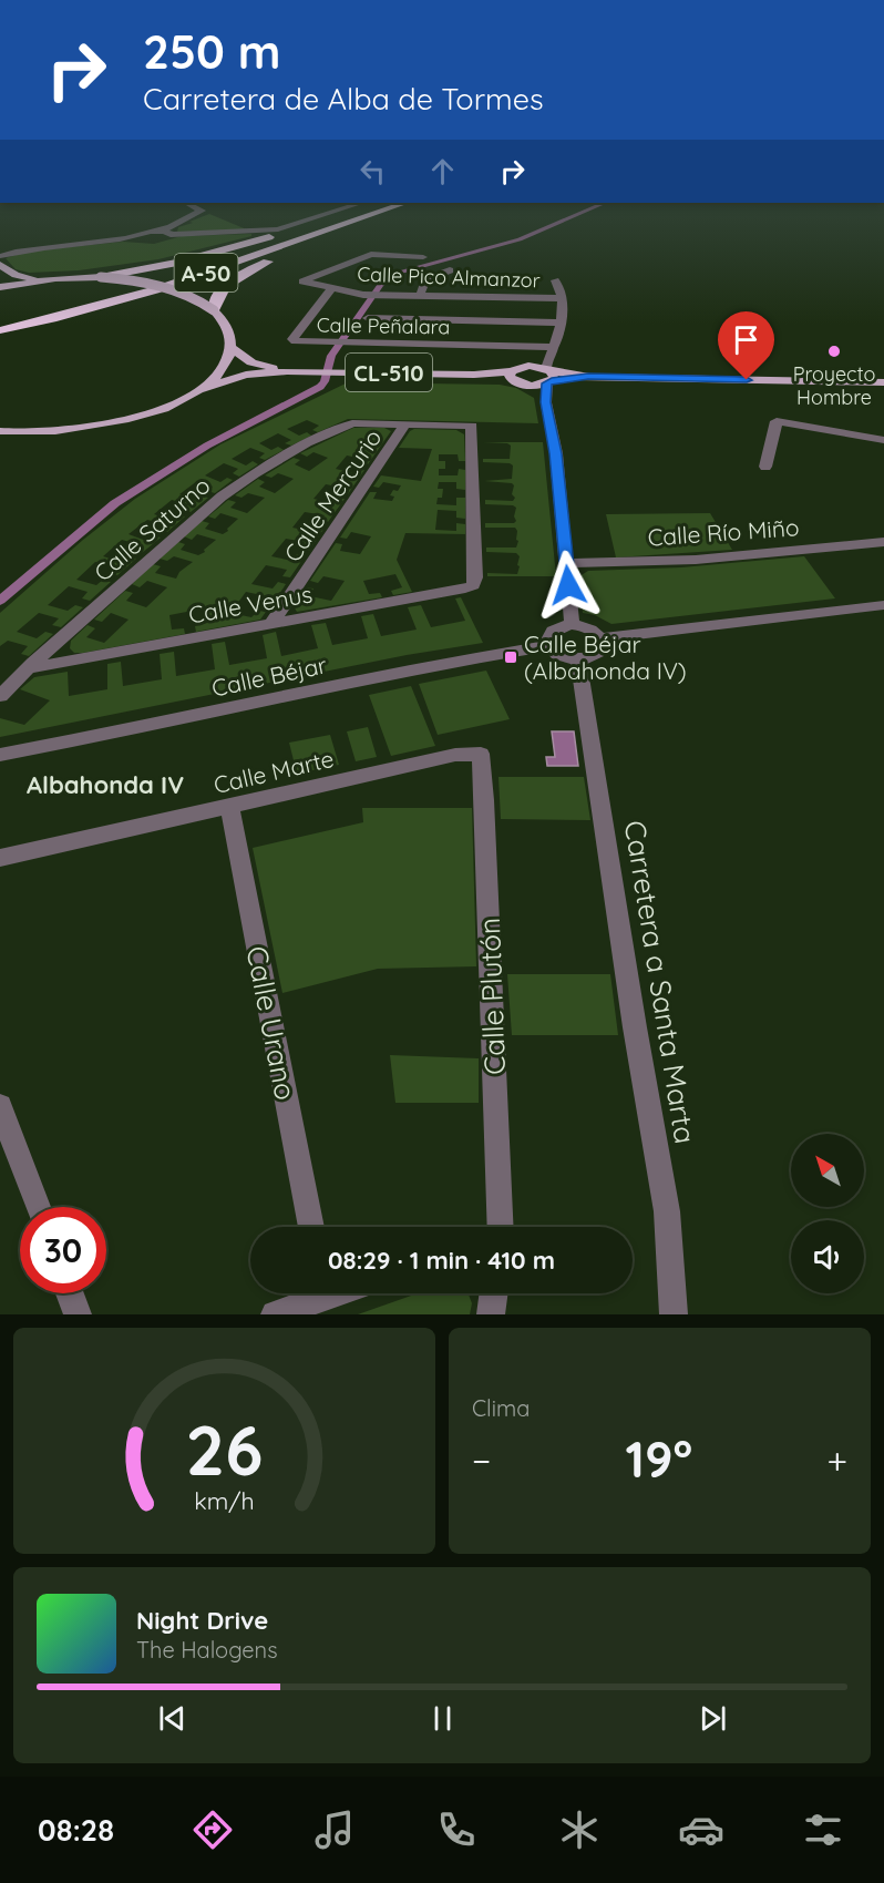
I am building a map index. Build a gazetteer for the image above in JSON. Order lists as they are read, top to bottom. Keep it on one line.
{"streets":{"highway":["A-50"],"main road":["CL-510"],"street":["Calle Pico Almanzor","Calle Peñalara","Calle Mercurio","Calle Saturno","Calle Río Miño","Calle Venus","Calle Béjar","Calle Marte","Carretera a Santa Marta","Calle Plutón","Calle Urano"]},"crossings":[["Calle Pico Almanzor","Calle Peñalara"],["Calle Peñalara","CL-510"],["Calle Mercurio","Calle Saturno"],["Calle Mercurio","Calle Venus"],["Calle Saturno","Calle Venus"],["Calle Béjar","Carretera a Santa Marta"],["Calle Marte","Calle Plutón"],["Calle Marte","Calle Urano"]],"districts":["Albahonda IV"],"places":{"other":["Proyecto Hombre"],"transit":["Calle Béjar (Albahonda IV)"]},"north":"top left","page":{"turn":["250 m","Carretera de Alba de Tormes"],"limit":"30","trip":"08:29 · 1 min · 410 m","tile":"Clima","heat":["−","19°","+"],"song":["Night Drive","The Halogens"],"tabs":"08:28","gauge":["26","km/h"]}}
